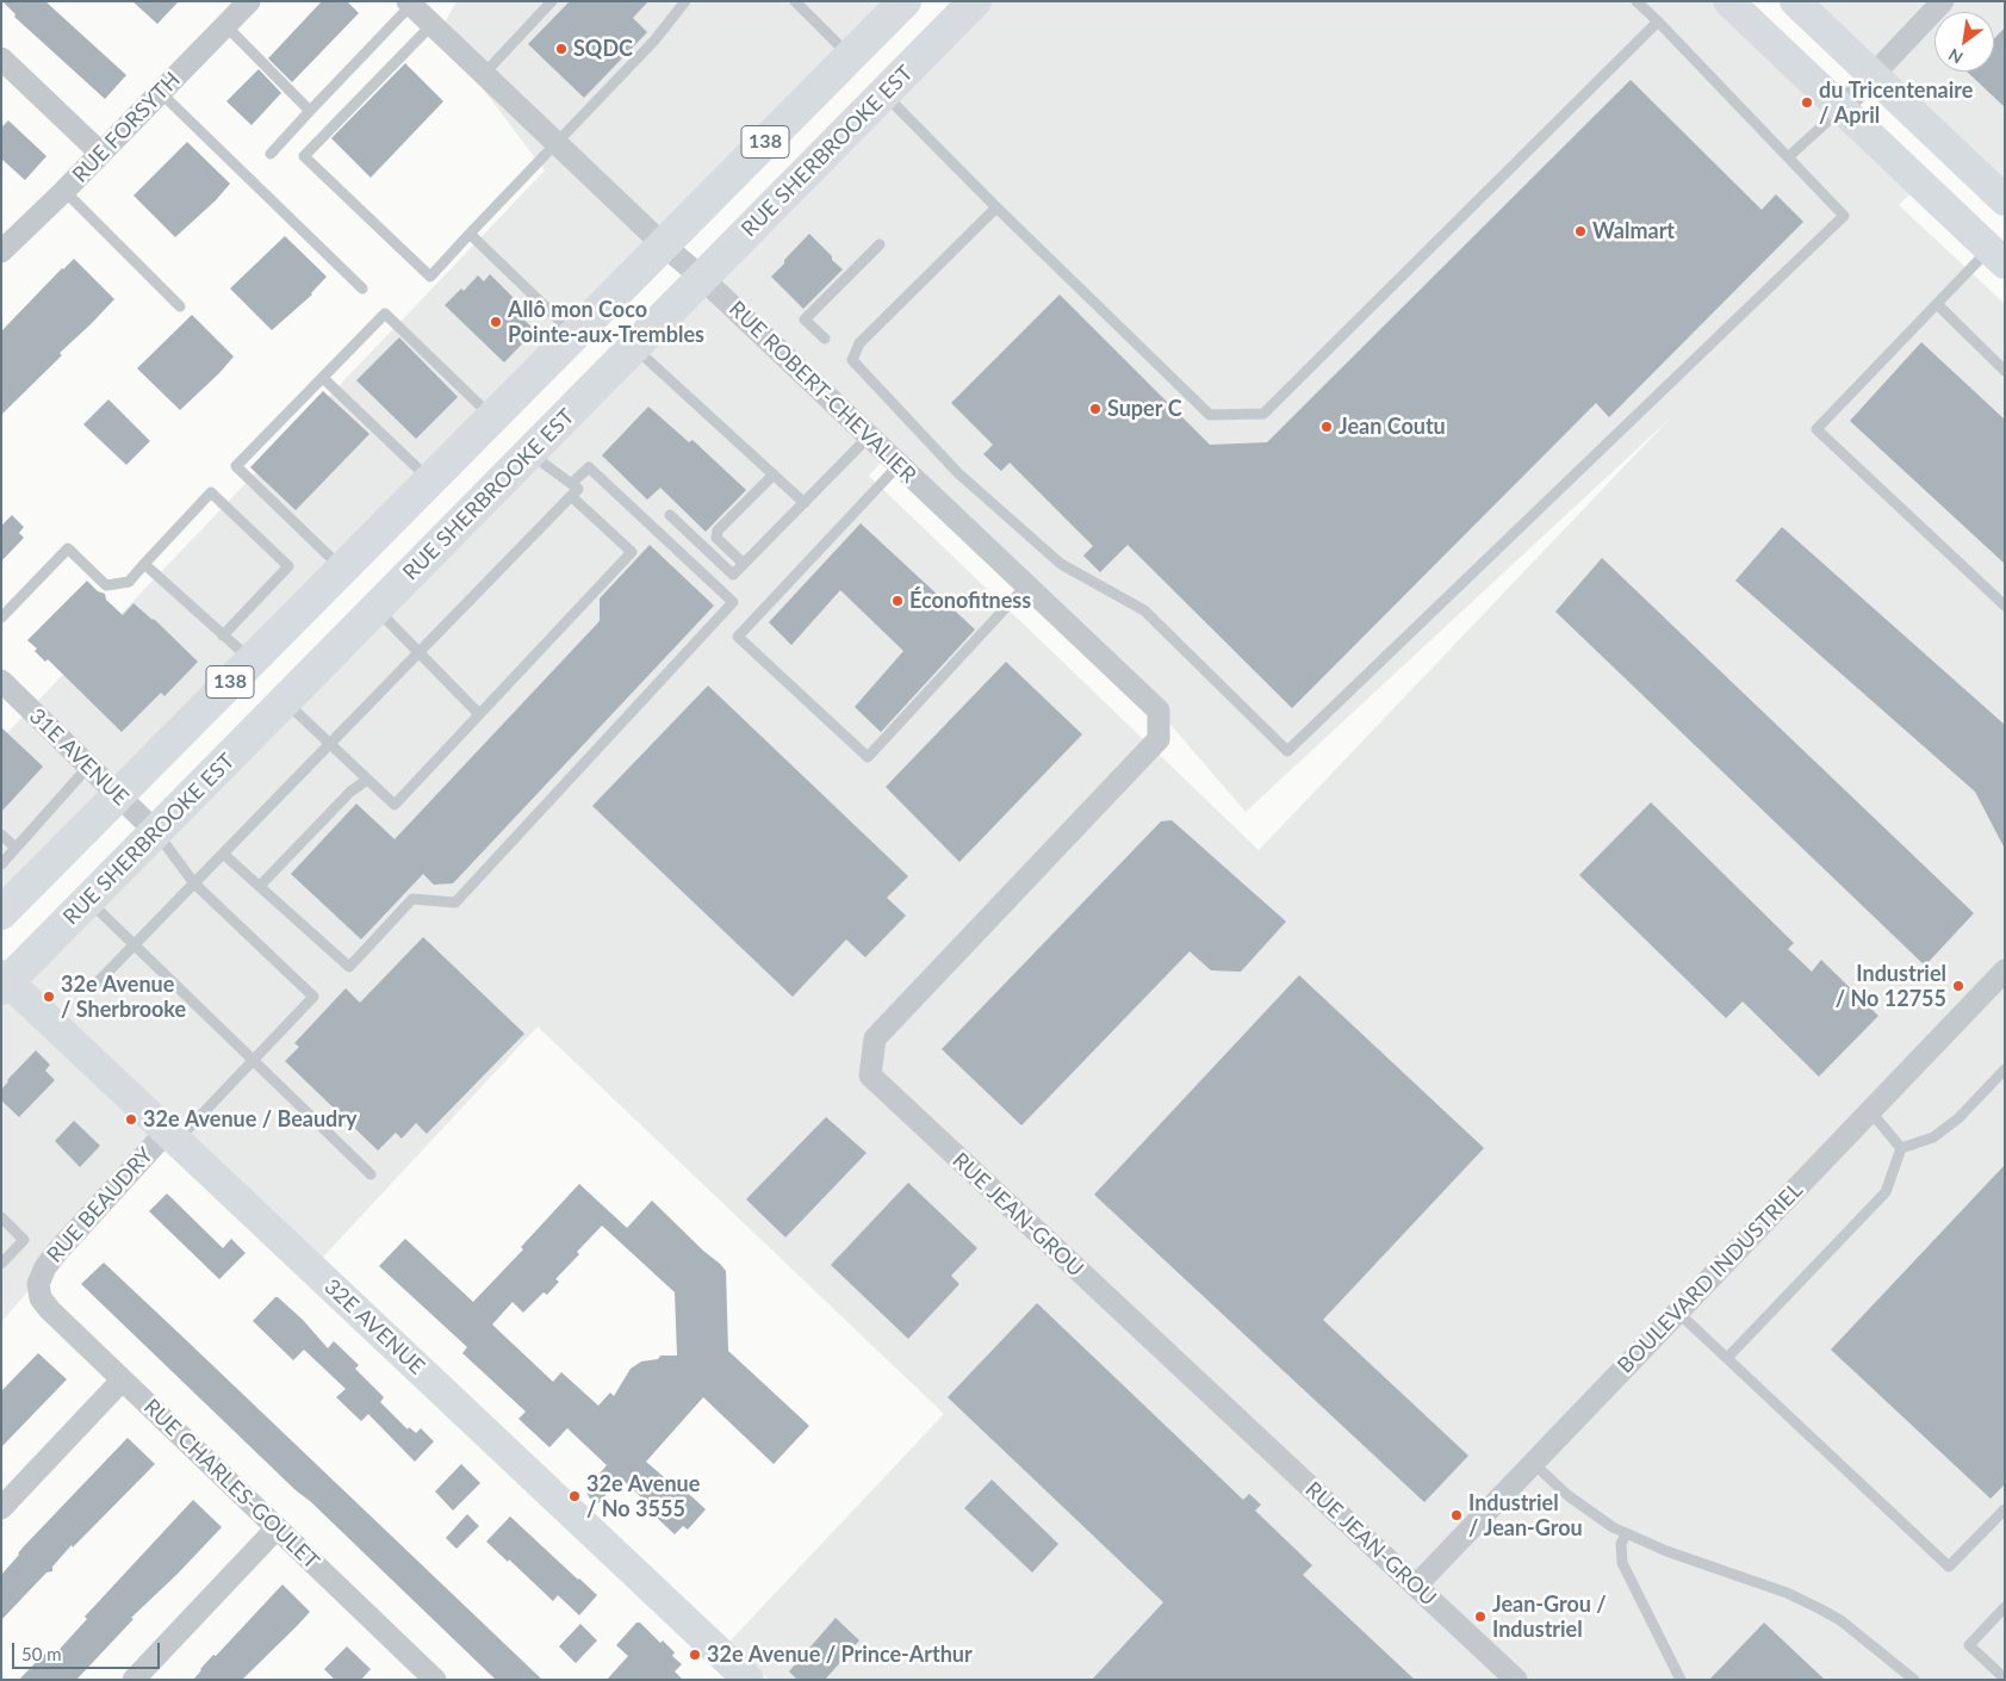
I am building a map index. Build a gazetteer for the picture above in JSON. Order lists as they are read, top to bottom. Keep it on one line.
{"streets":{"main road":["138","RUE SHERBROOKE EST"],"street":["RUE FORSYTH","RUE ROBERT-CHEVALIER","31E AVENUE","RUE BEAUDRY","RUE JEAN-GROU","BOULEVARD INDUSTRIEL","32E AVENUE","RUE CHARLES-GOULET"]},"crossings":[["138","RUE ROBERT-CHEVALIER"],["138","31E AVENUE"],["RUE SHERBROOKE EST","RUE ROBERT-CHEVALIER"],["RUE SHERBROOKE EST","31E AVENUE"],["RUE SHERBROOKE EST","32E AVENUE"],["RUE ROBERT-CHEVALIER","RUE JEAN-GROU"],["RUE BEAUDRY","32E AVENUE"],["RUE BEAUDRY","RUE CHARLES-GOULET"],["RUE JEAN-GROU","BOULEVARD INDUSTRIEL"]],"places":["SQDC","du Tricentenaire / April","Walmart","Allô mon Coco Pointe-aux-Trembles","Super C","Jean Coutu","Éconofitness","Industriel / No 12755","32e Avenue / Sherbrooke","32e Avenue / Beaudry","32e Avenue / No 3555","Industriel / Jean-Grou","Jean-Grou / Industriel","32e Avenue / Prince-Arthur"],"scale_bar":"50 m","north":"bottom left"}
